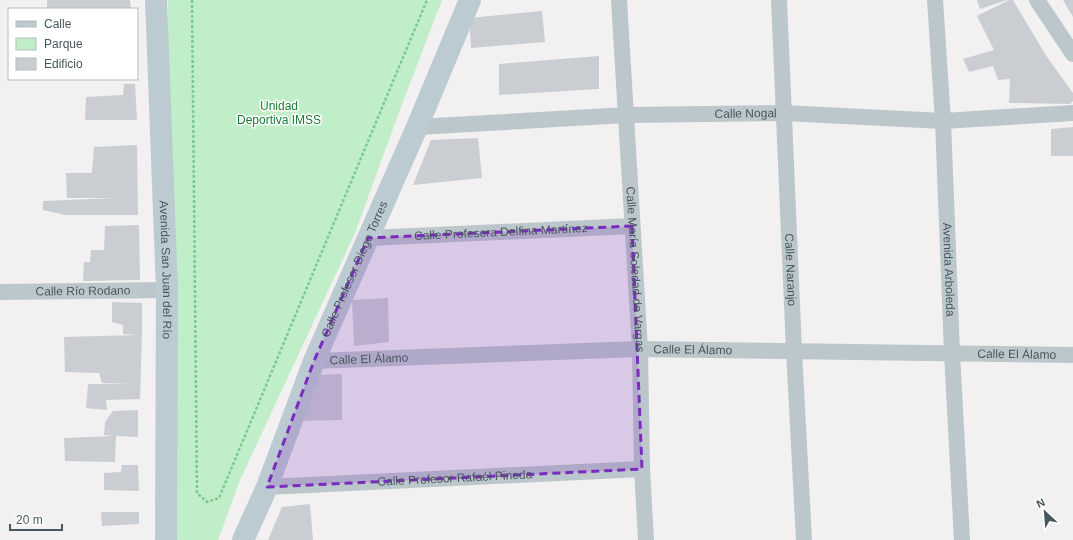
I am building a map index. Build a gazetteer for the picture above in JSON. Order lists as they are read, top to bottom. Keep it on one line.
{"streets":{"street":["Calle Nogal","Calle Profesora Delfina Martínez","Calle Profesor Diego Torres","Avenida San Juan del Río","Calle María Soledad de Vargas","Calle Naranjo","Avenida Arboleda","Calle Río Rodano","Calle El Álamo","Calle Profesor Rafaél Pineda"]},"crossings":[["Calle Nogal","Calle Profesor Diego Torres"],["Calle Nogal","Calle María Soledad de Vargas"],["Calle Nogal","Calle Naranjo"],["Calle Nogal","Avenida Arboleda"],["Calle Profesora Delfina Martínez","Calle Profesor Diego Torres"],["Calle Profesora Delfina Martínez","Calle María Soledad de Vargas"],["Calle Profesor Diego Torres","Calle El Álamo"],["Calle Profesor Diego Torres","Calle Profesor Rafaél Pineda"],["Avenida San Juan del Río","Calle Río Rodano"],["Calle María Soledad de Vargas","Calle El Álamo"],["Calle María Soledad de Vargas","Calle Profesor Rafaél Pineda"],["Calle Naranjo","Calle El Álamo"],["Avenida Arboleda","Calle El Álamo"]],"parks":["Unidad Deportiva IMSS"],"legend":["Calle","Parque","Edificio"],"scale_bar":"20 m","north":"top left"}
